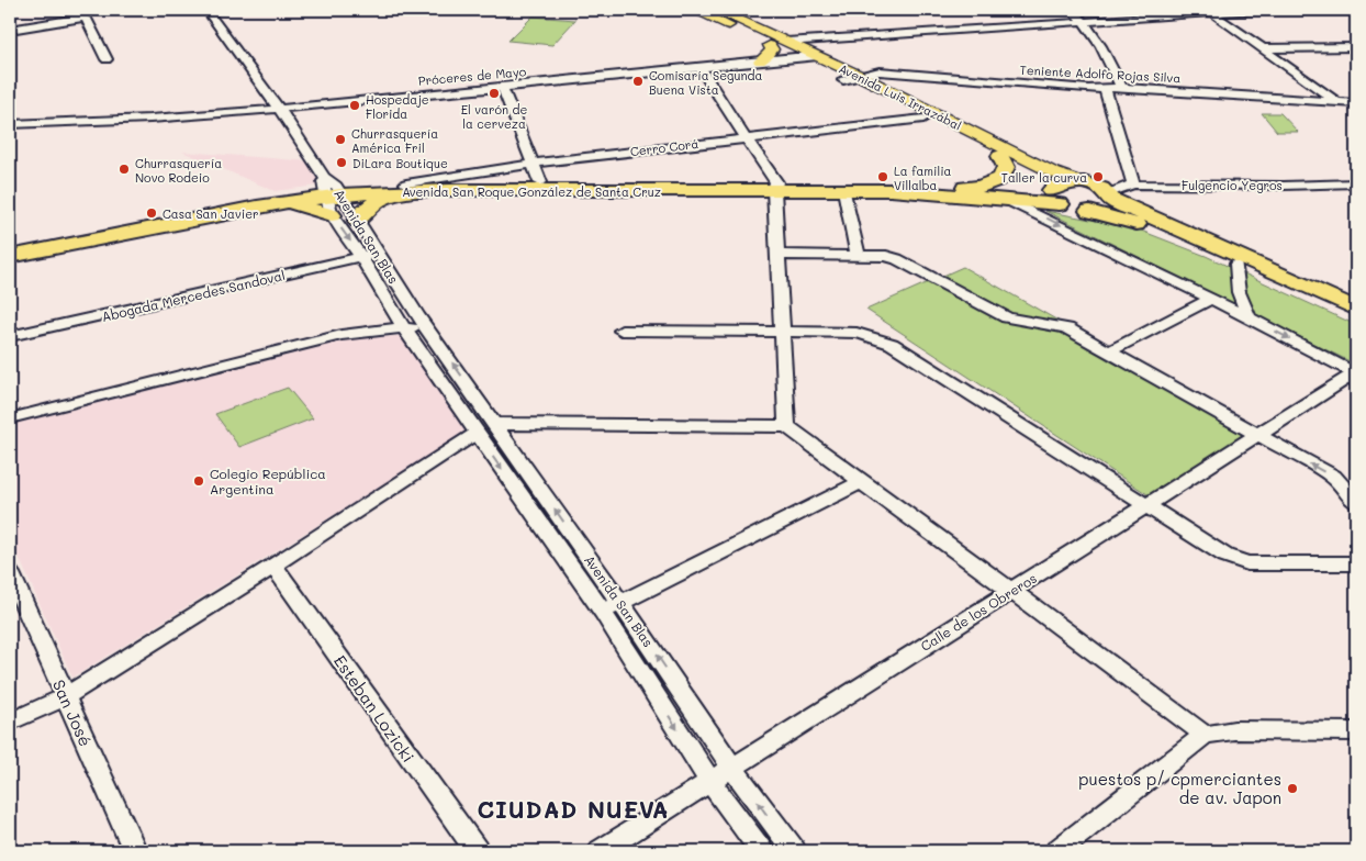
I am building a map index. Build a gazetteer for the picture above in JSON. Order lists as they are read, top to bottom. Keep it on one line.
{"streets":{"highway":["Avenida Luis Irrazábal","Avenida San Roque González de Santa Cruz"],"street":["Teniente Adolfo Rojas Silva","Próceres de Mayo","Cerro Corá","Fulgencio Yegros","Avenida San Blas","Abogada Mercedes Sandoval","Calle de los Obreros","Esteban Lozicki","San José"]},"crossings":[["Teniente Adolfo Rojas Silva","Avenida Luis Irrazábal"],["Próceres de Mayo","Avenida Luis Irrazábal"],["Avenida Luis Irrazábal","Cerro Corá"],["Avenida Luis Irrazábal","Fulgencio Yegros"],["Avenida Luis Irrazábal","Avenida San Roque González de Santa Cruz"],["Cerro Corá","Avenida San Roque González de Santa Cruz"],["Avenida San Roque González de Santa Cruz","Avenida San Blas"],["Avenida San Blas","Abogada Mercedes Sandoval"],["Avenida San Blas","Calle de los Obreros"]],"districts":["CIUDAD NUEVA"],"places":["Comisaría Segunda Buena Vista","El varón de la cerveza","Hospedaje Florida","Churrasquería América Fril","DiLara Boutique","Churrasquería Novo Rodeio","La familia Villalba","Taller la curva","Casa San Javier","Colegio República Argentina","puestos p/ cpmerciantes de av. Japon"]}
